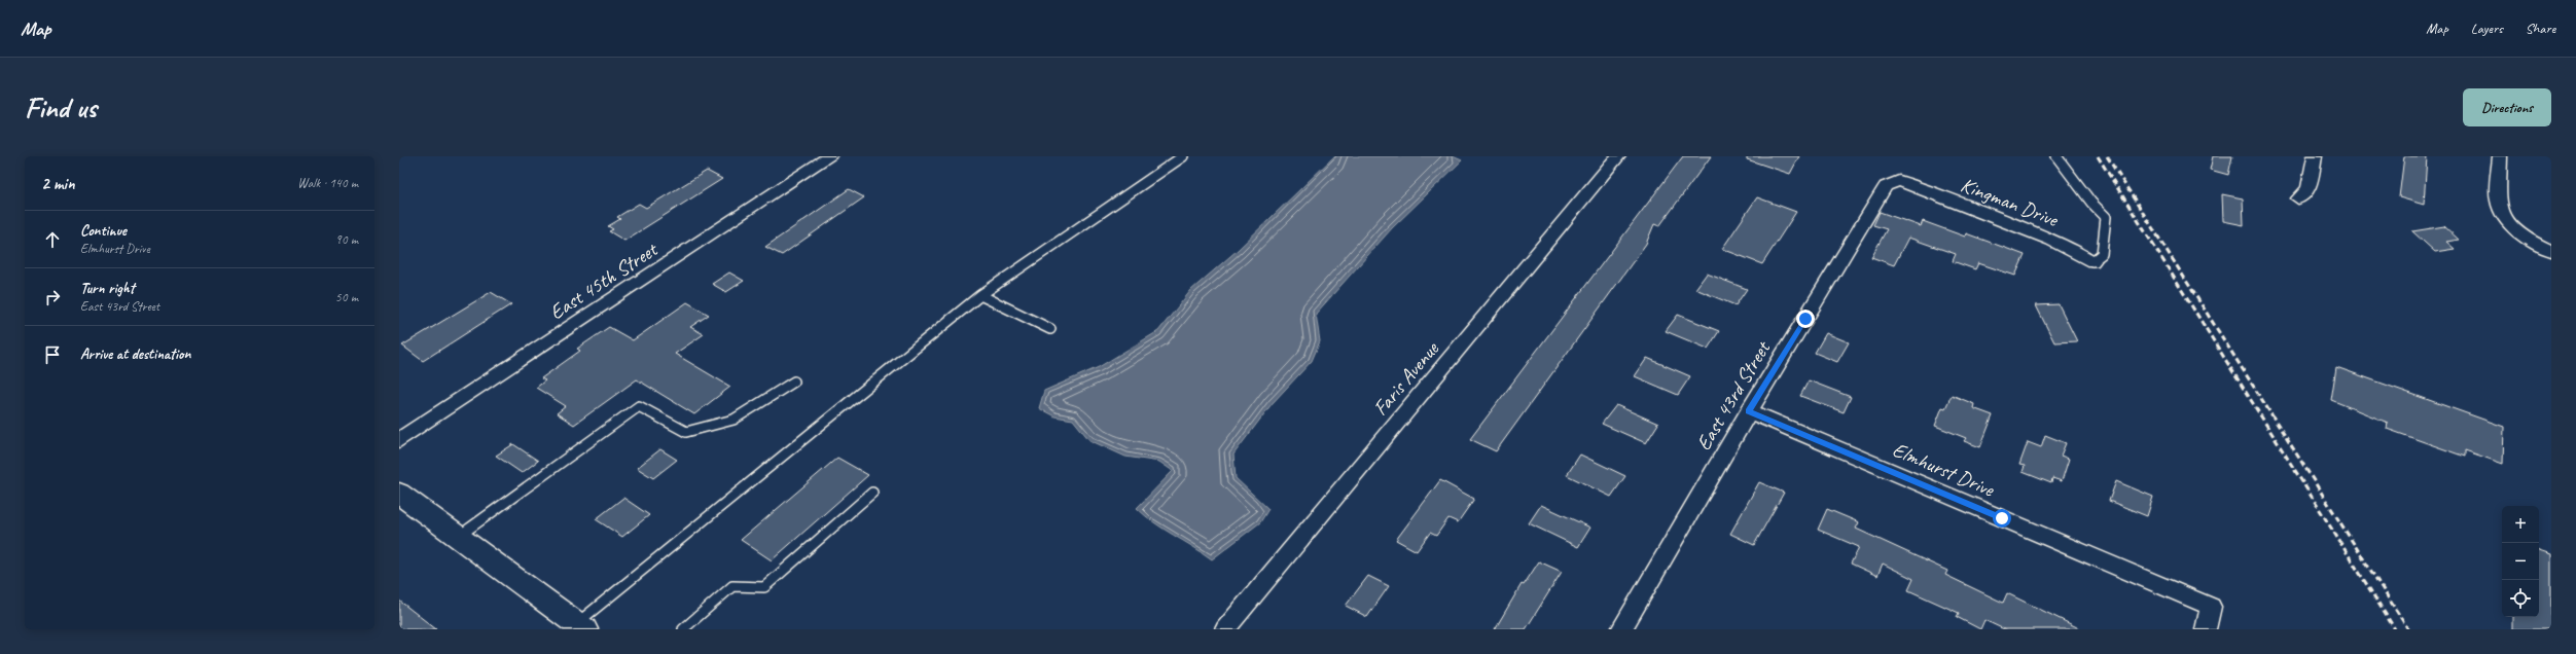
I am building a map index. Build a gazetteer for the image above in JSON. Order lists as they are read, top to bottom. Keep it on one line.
{"streets":{"street":["Kingman Drive","East 45th Street","Faris Avenue","East 43rd Street","Elmhurst Drive"]},"crossings":[["Kingman Drive","East 43rd Street"],["East 43rd Street","Elmhurst Drive"]],"page":{"header":"Map","nav":["Map","Layers","Share"],"buttons":"Directions","title":"Find us","heading":["2 min","Walk · 140 m"],"list":[["Continue","Elmhurst Drive","90 m"],["Turn right","East 43rd Street","50 m"],"Arrive at destination"],"map_buttons":["+","−"]}}
